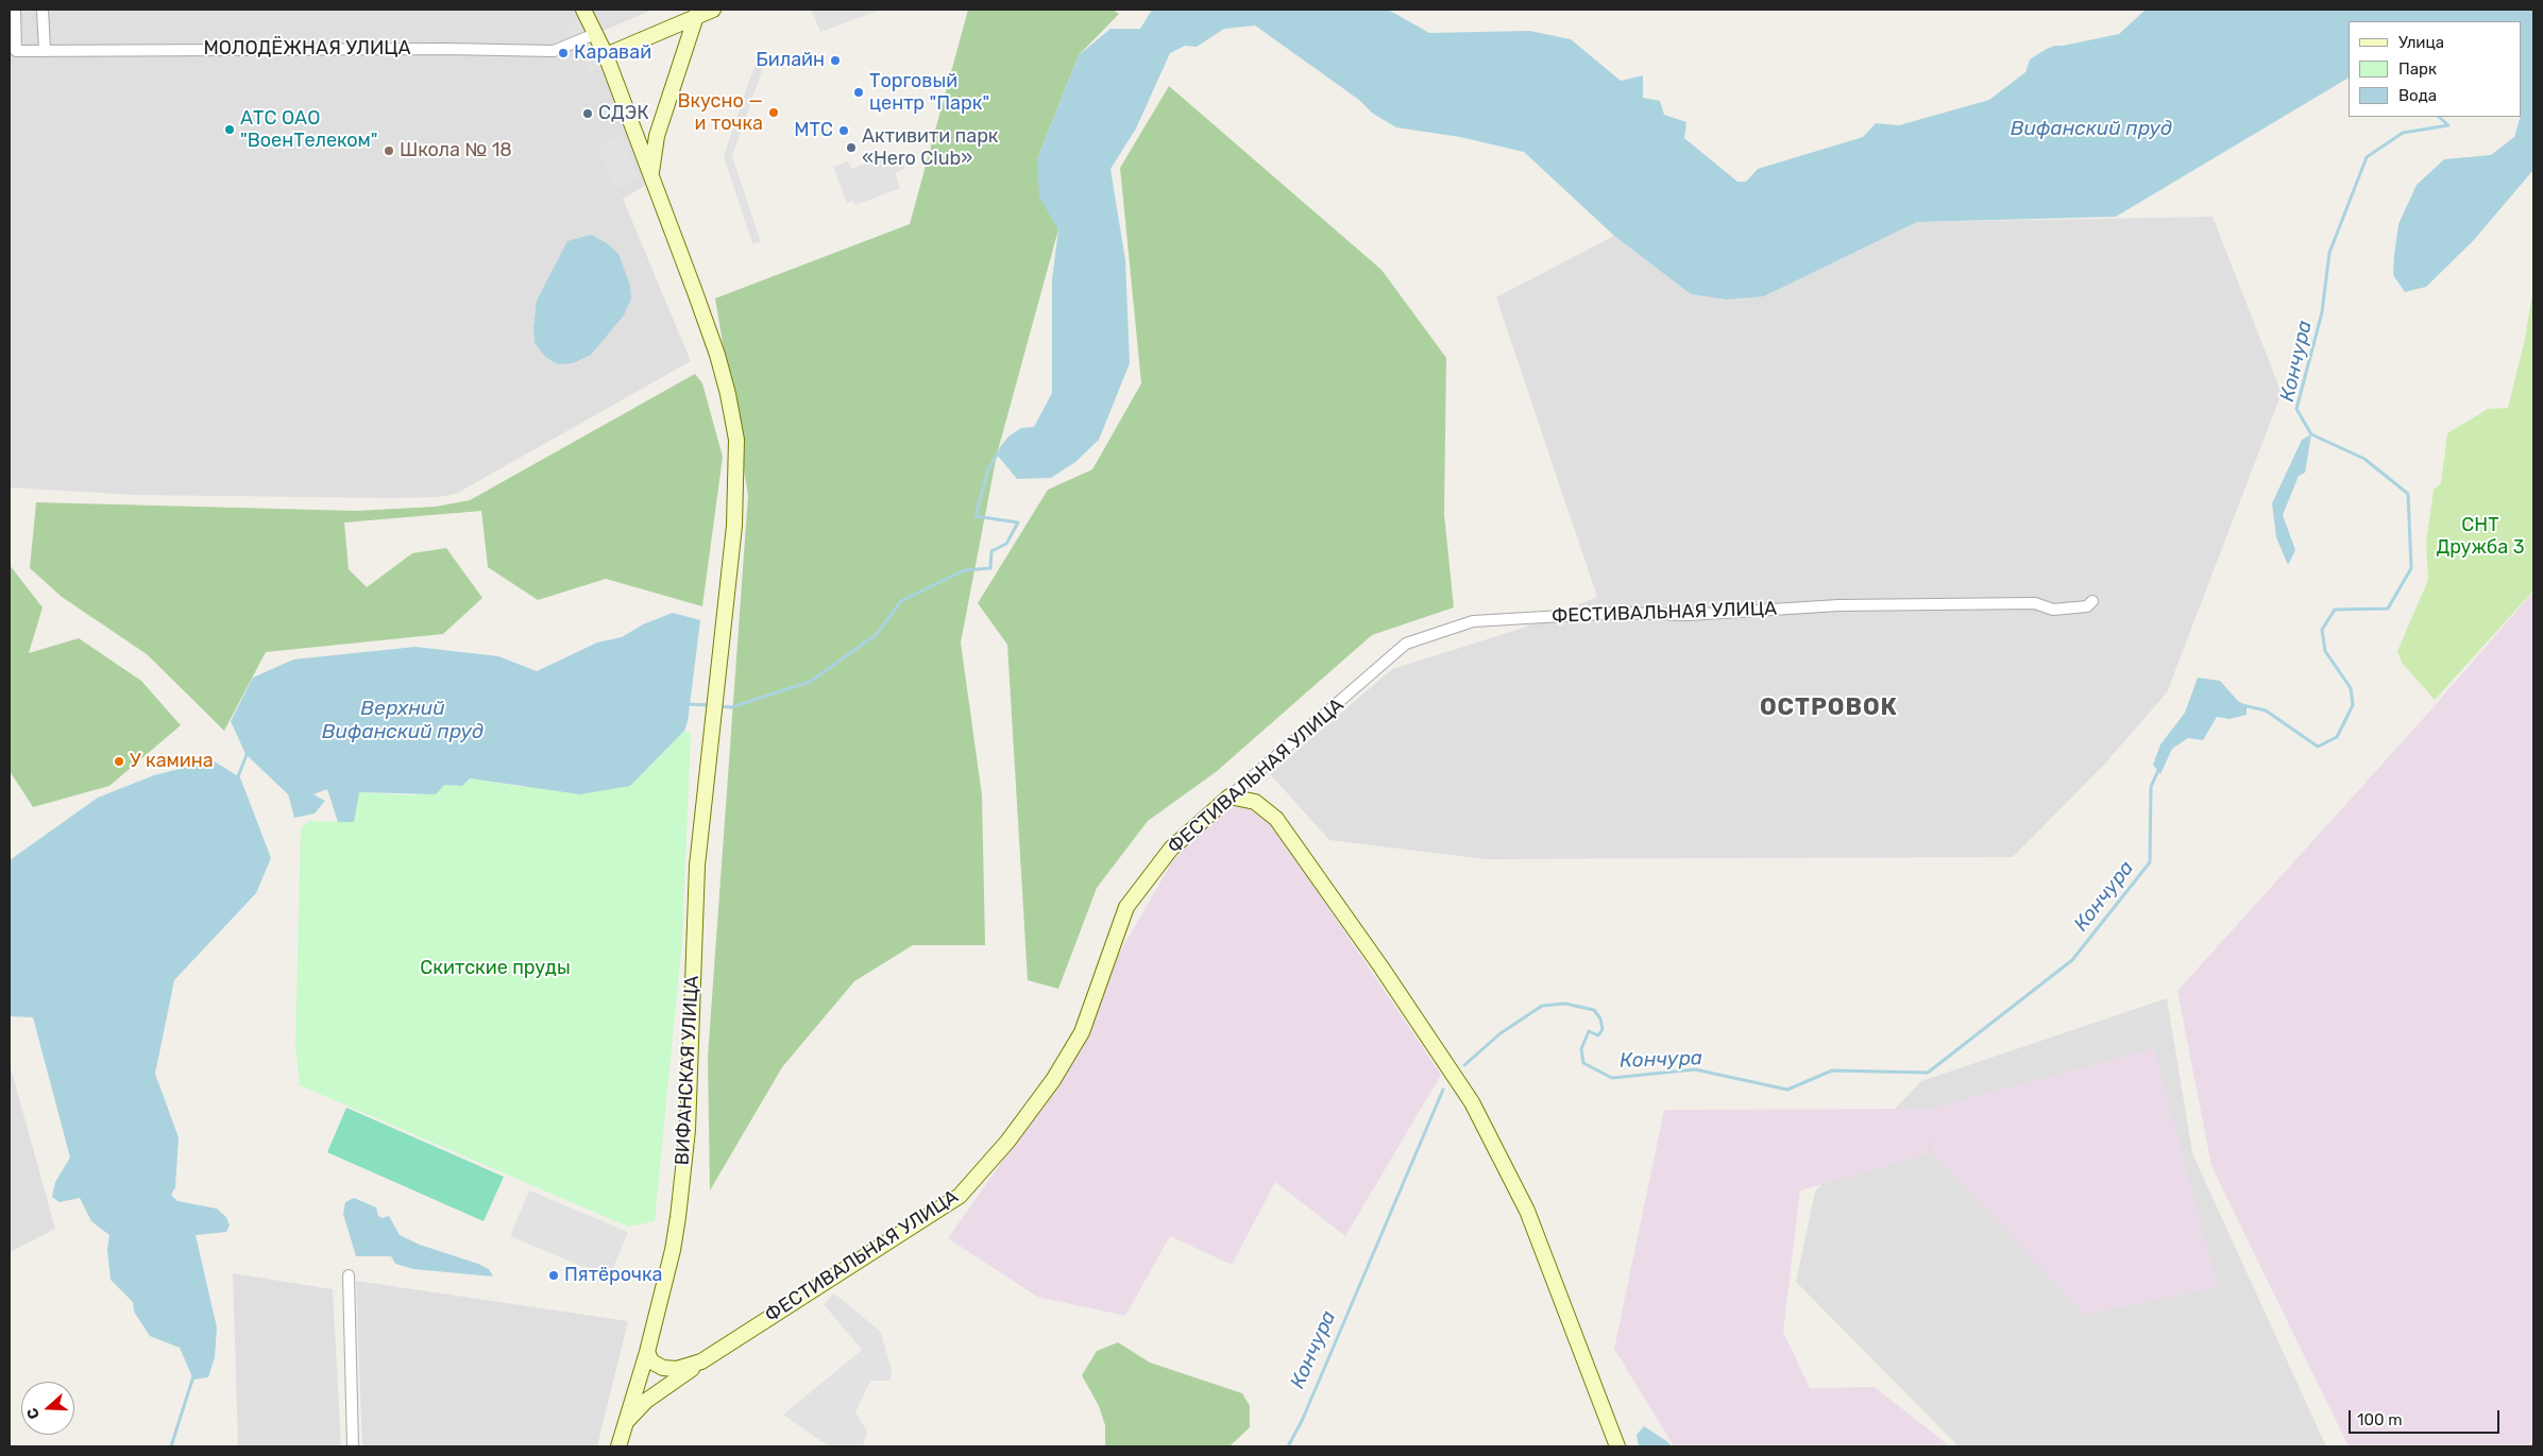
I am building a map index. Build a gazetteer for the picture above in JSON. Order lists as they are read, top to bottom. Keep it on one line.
{"streets":{"main road":["ФЕСТИВАЛЬНАЯ УЛИЦА","ВИФАНСКАЯ УЛИЦА"],"street":["МОЛОДЁЖНАЯ УЛИЦА"]},"crossings":[["МОЛОДЁЖНАЯ УЛИЦА","ВИФАНСКАЯ УЛИЦА"],["ФЕСТИВАЛЬНАЯ УЛИЦА","ВИФАНСКАЯ УЛИЦА"]],"districts":["ОСТРОВОК"],"water":["Вифанский пруд","Кончура","Верхний Вифанский пруд"],"parks":["СНТ Дружба 3","Скитские пруды"],"places":["Каравай","Билайн","Торговый центр \"Парк\"","Вкусно — и точка","СДЭК","АТС ОАО \"ВоенТелеком\"","МТС","Активити парк «Hero Club»","Школа № 18","У камина","Пятёрочка"],"legend":["Улица","Парк","Вода"],"scale_bar":"100 m","north":"left"}
